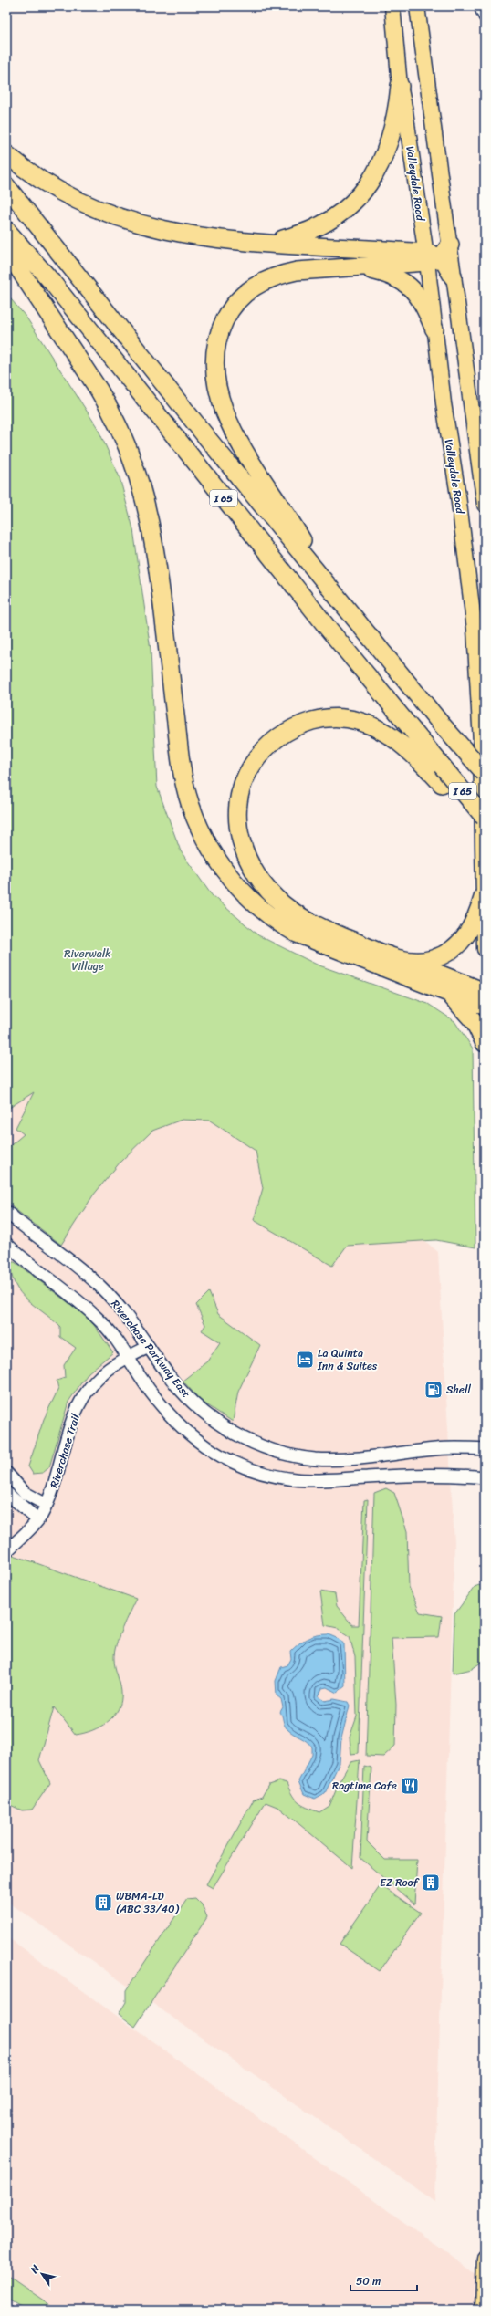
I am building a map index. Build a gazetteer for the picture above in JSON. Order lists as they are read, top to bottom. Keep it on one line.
{"streets":{"highway":["I 65"],"main road":["Valleydale Road"],"street":["Riverchase Parkway East","Riverchase Trail"]},"crossings":[["Riverchase Parkway East","Riverchase Trail"]],"parks":["Riverwalk Village"],"places":{"hotel":["La Quinta Inn & Suites"],"fuel station":["Shell"],"restaurant":["Ragtime Cafe"],"building":["EZ Roof","WBMA-LD (ABC 33/40)"]},"scale_bar":"50 m","north":"top left"}
